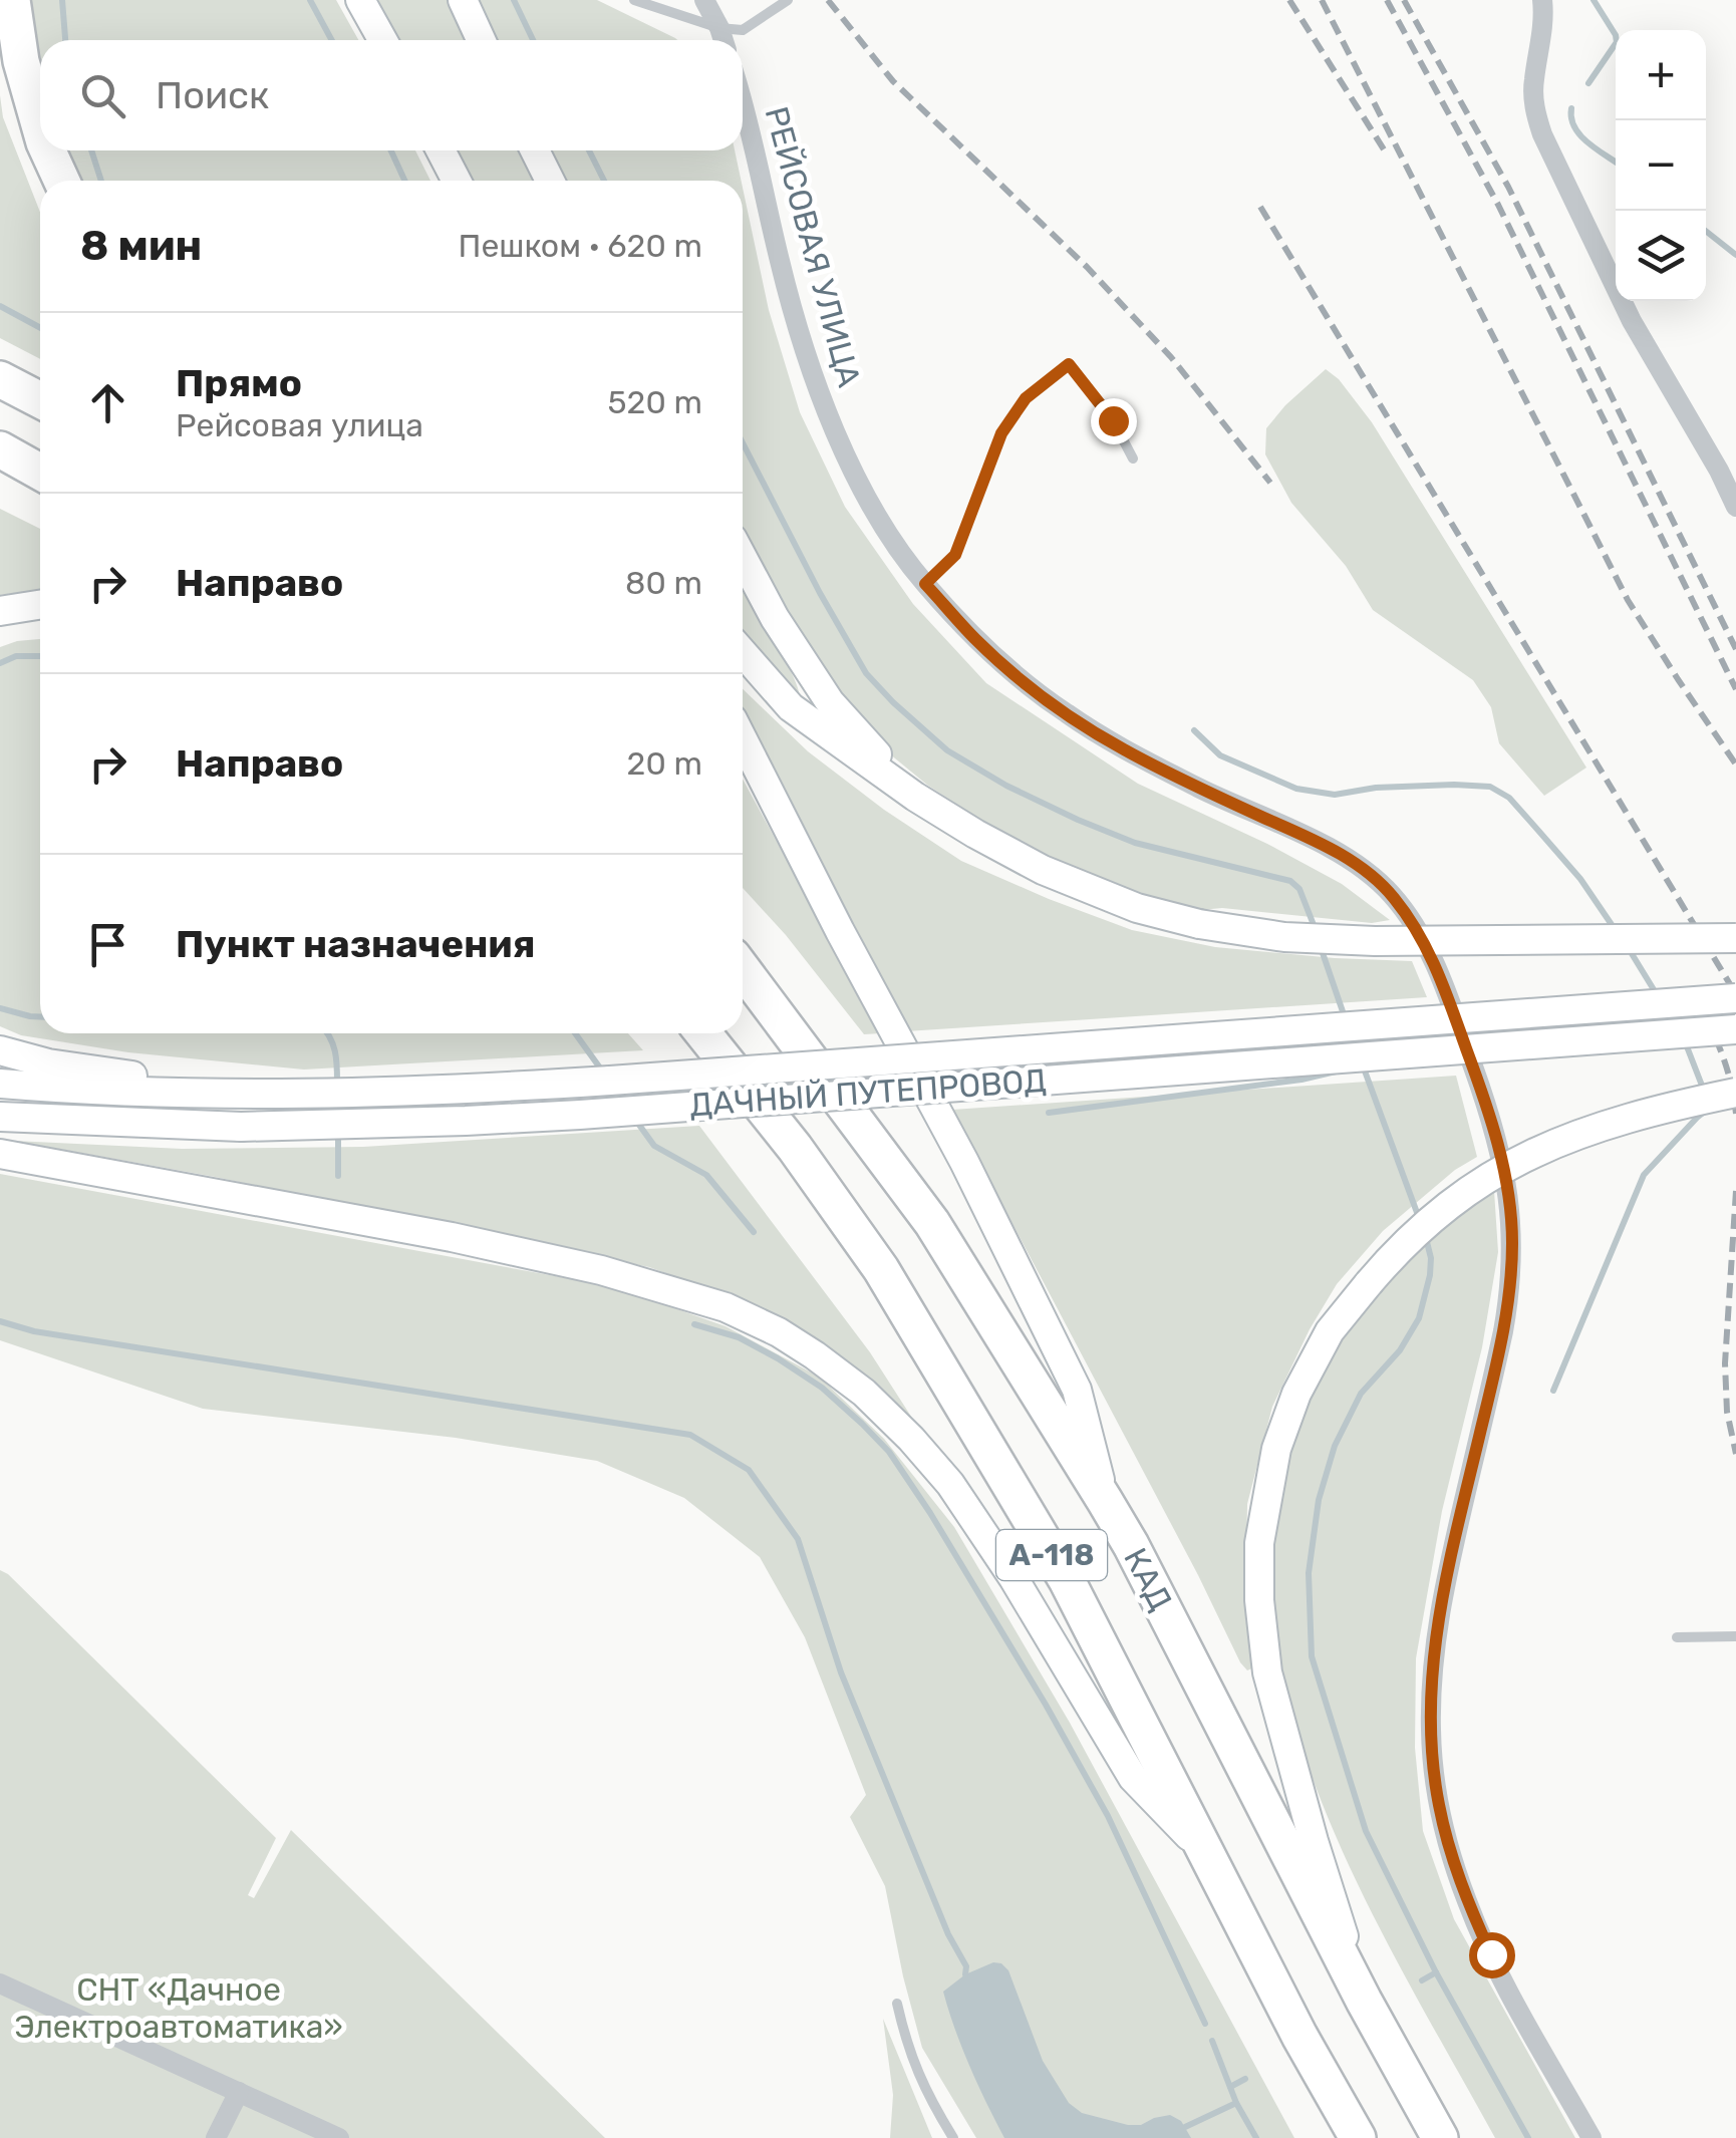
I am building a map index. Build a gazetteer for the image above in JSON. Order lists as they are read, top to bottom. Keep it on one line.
{"streets":{"highway":["А-118","КАД"],"main road":["ДАЧНЫЙ ПУТЕПРОВОД"],"street":["РЕЙСОВАЯ УЛИЦА"]},"parks":["СНТ «Дачное Электроавтоматика»"],"page":{"map_buttons":["+","−"],"search":"Поиск","heading":["8 мин","Пешком · 620 m"],"list":[["Прямо","Рейсовая улица","520 m"],["Направо","80 m"],["Направо","20 m"],"Пункт назначения"]}}
